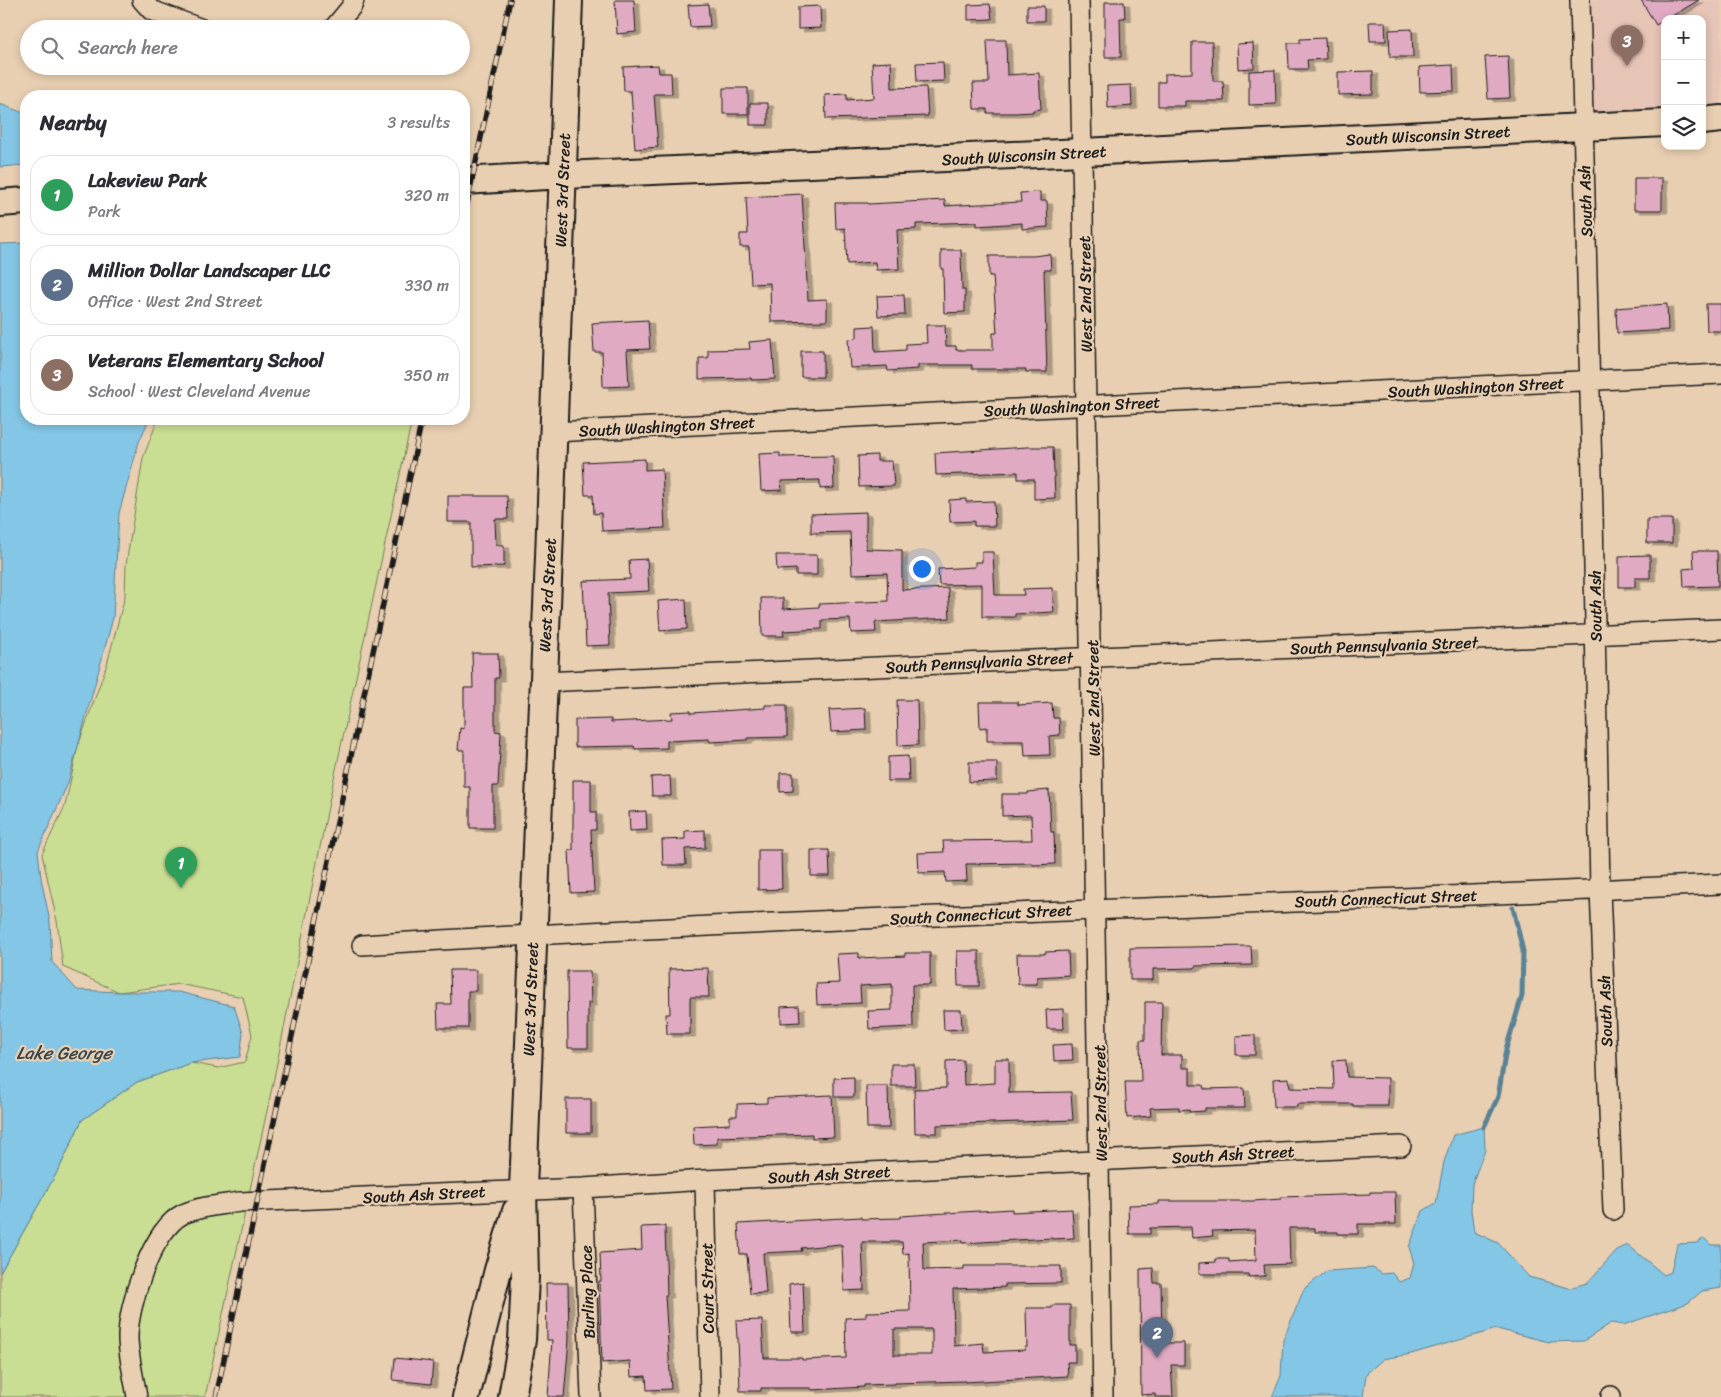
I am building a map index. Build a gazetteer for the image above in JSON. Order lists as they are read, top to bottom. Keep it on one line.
{"streets":{"street":["South Wisconsin Street","West 3rd Street","South Ash","West 2nd Street","South Washington Street","South Pennsylvania Street","South Connecticut Street","South Ash Street","Court Street","Burling Place"]},"crossings":[["South Wisconsin Street","West 3rd Street"],["South Wisconsin Street","South Ash"],["South Wisconsin Street","West 2nd Street"],["West 3rd Street","South Washington Street"],["West 3rd Street","South Pennsylvania Street"],["West 3rd Street","South Connecticut Street"],["West 3rd Street","South Ash Street"],["South Ash","South Washington Street"],["South Ash","South Pennsylvania Street"],["South Ash","South Connecticut Street"],["West 2nd Street","South Washington Street"],["West 2nd Street","South Pennsylvania Street"],["West 2nd Street","South Connecticut Street"],["West 2nd Street","South Ash Street"],["South Ash Street","Court Street"],["South Ash Street","Burling Place"]],"water":["Lake George"],"page":{"map_buttons":["+","−"],"search":"Search here","pins":["3","1","2"],"heading":["Nearby","3 results"],"list":[{"mark":"1","name":"Lakeview Park","note":"Park","value":"320 m"},{"mark":"2","name":"Million Dollar Landscaper LLC","note":"Office · West 2nd Street","value":"330 m"},{"mark":"3","name":"Veterans Elementary School","note":"School · West Cleveland Avenue","value":"350 m"}]}}
